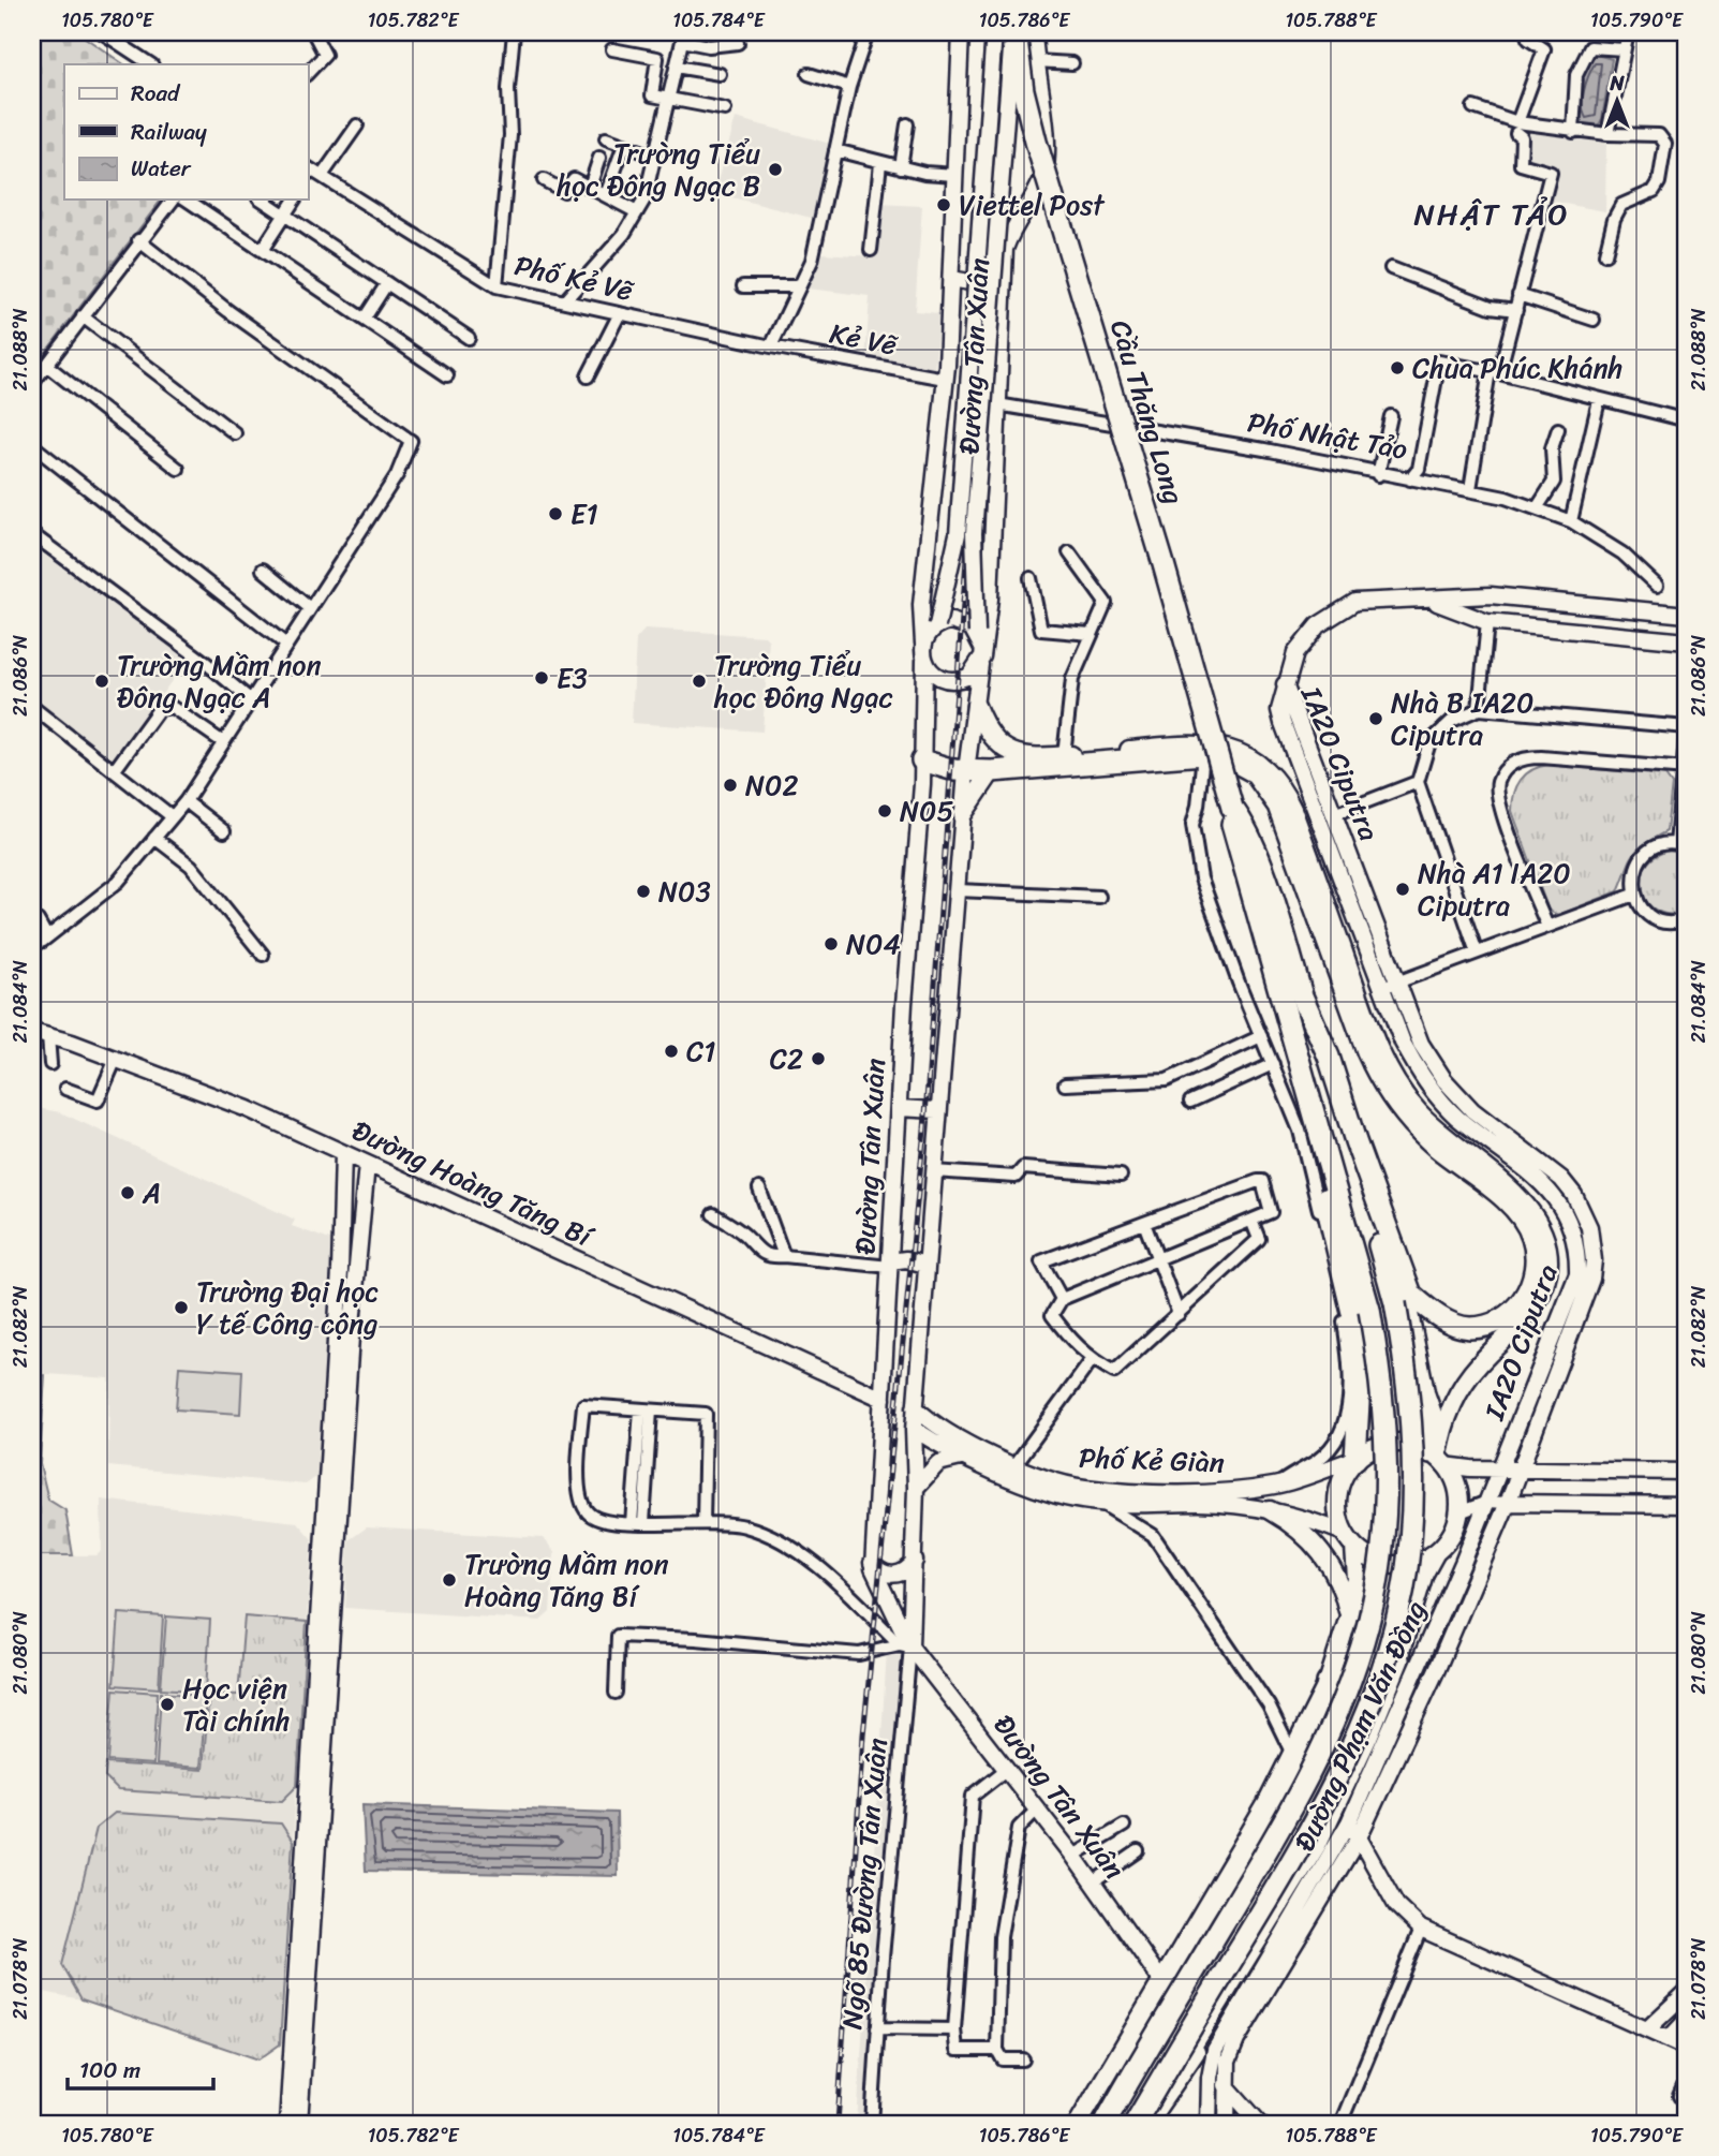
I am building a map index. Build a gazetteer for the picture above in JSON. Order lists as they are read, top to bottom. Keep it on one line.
{"streets":{"highway":["Cầu Thăng Long"],"main road":["Đường Phạm Văn Đồng"],"street":["Phố Kẻ Vẽ","Kẻ Vẽ","Đường Tân Xuân","Phố Nhật Tảo","IA20 Ciputra","Đường Hoàng Tăng Bí","Phố Kẻ Giàn","Ngõ 85 Đường Tân Xuân"]},"crossings":[["Phố Kẻ Vẽ","Kẻ Vẽ"],["Kẻ Vẽ","Đường Tân Xuân"],["Đường Tân Xuân","Cầu Thăng Long"],["Đường Tân Xuân","Phố Nhật Tảo"],["Đường Tân Xuân","Đường Hoàng Tăng Bí"],["Đường Tân Xuân","Phố Kẻ Giàn"],["Đường Tân Xuân","Đường Phạm Văn Đồng"],["Đường Tân Xuân","Ngõ 85 Đường Tân Xuân"],["IA20 Ciputra","Đường Phạm Văn Đồng"],["Phố Kẻ Giàn","Đường Phạm Văn Đồng"]],"districts":["NHẬT TẢO"],"places":["Trường Tiểu học Đông Ngạc B","Viettel Post","Chùa Phúc Khánh","E1","E3","Trường Mầm non Đông Ngạc A","Trường Tiểu học Đông Ngạc","Nhà B IA20 Ciputra","N02","N05","Nhà A1 IA20 Ciputra","N03","N04","C1","C2","A","Trường Đại học Y tế Công cộng","Trường Mầm non Hoàng Tăng Bí","Học viện Tài chính"],"legend":["Road","Railway","Water"],"scale_bar":"100 m","north":"top","coordinates":["105.780°E","105.782°E","105.784°E","105.786°E","105.788°E","105.790°E","21.088°N","21.086°N","21.084°N","21.082°N","21.080°N","21.078°N"]}
